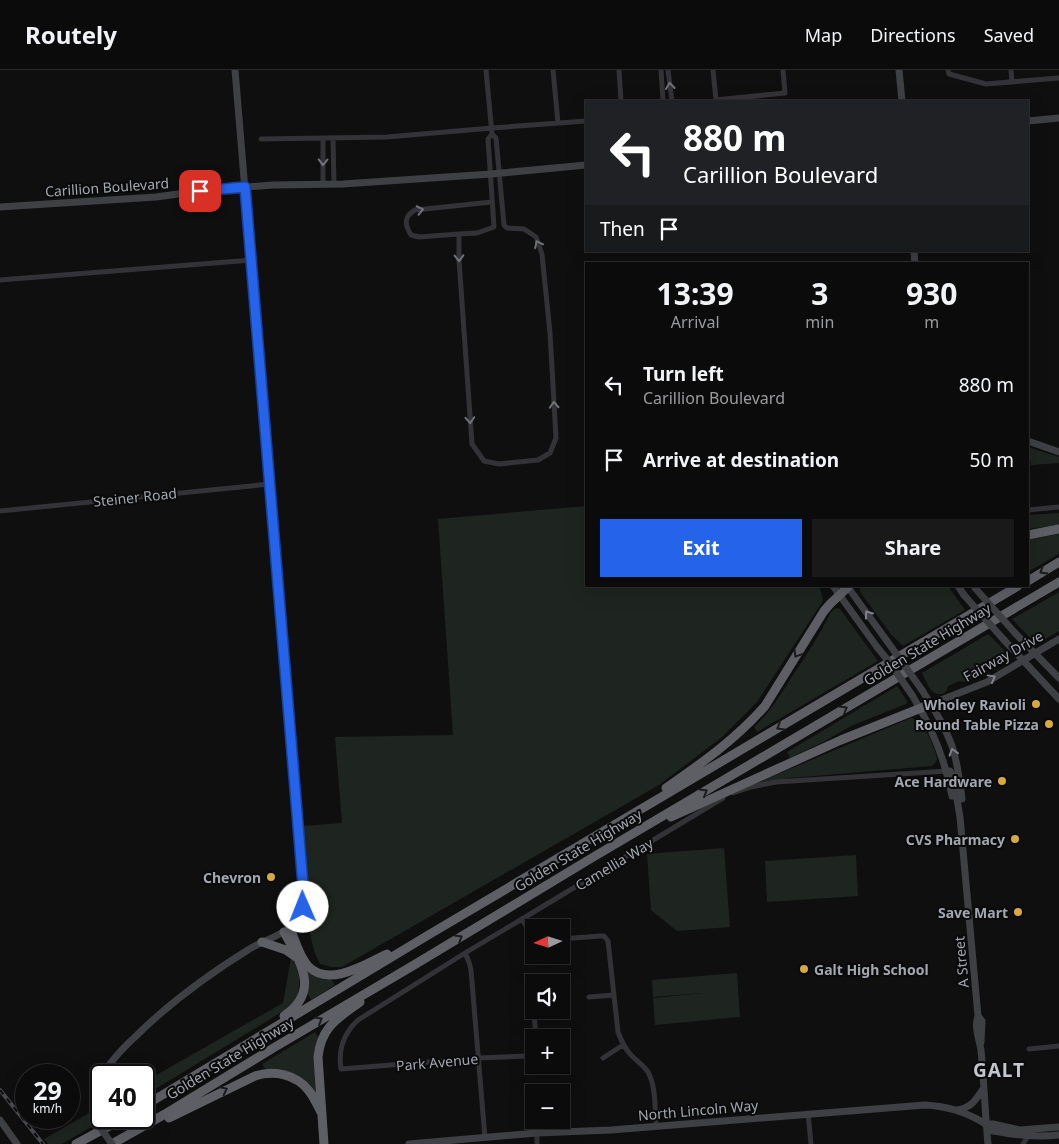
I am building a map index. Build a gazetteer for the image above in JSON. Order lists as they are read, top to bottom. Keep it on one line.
{"streets":{"highway":["Golden State Highway"],"main road":["Carillion Boulevard","Fairway Drive","A Street","North Lincoln Way"],"street":["Steiner Road","Camellia Way","Park Avenue"]},"crossings":[["Fairway Drive","A Street"],["Camellia Way","A Street"],["Camellia Way","Park Avenue"],["A Street","North Lincoln Way"]],"one_way":["Fairway Drive"],"districts":["GALT"],"places":["Wholey Ravioli","Round Table Pizza","Ace Hardware","CVS Pharmacy","Chevron","Save Mart","Galt High School"],"north":"left","page":{"header":"Routely","nav":["Map","Directions","Saved"],"turn":["880 m","Carillion Boulevard"],"then":"Then","eta":["13:39","Arrival","3","min","930","m"],"list":[{"name":"Turn left","note":"Carillion Boulevard","value":"880 m"},{"name":"Arrive at destination","value":"50 m"}],"buttons":["Exit","Share"],"map_buttons":["+","−"],"speed":"29 km/h","limit":"40"}}
